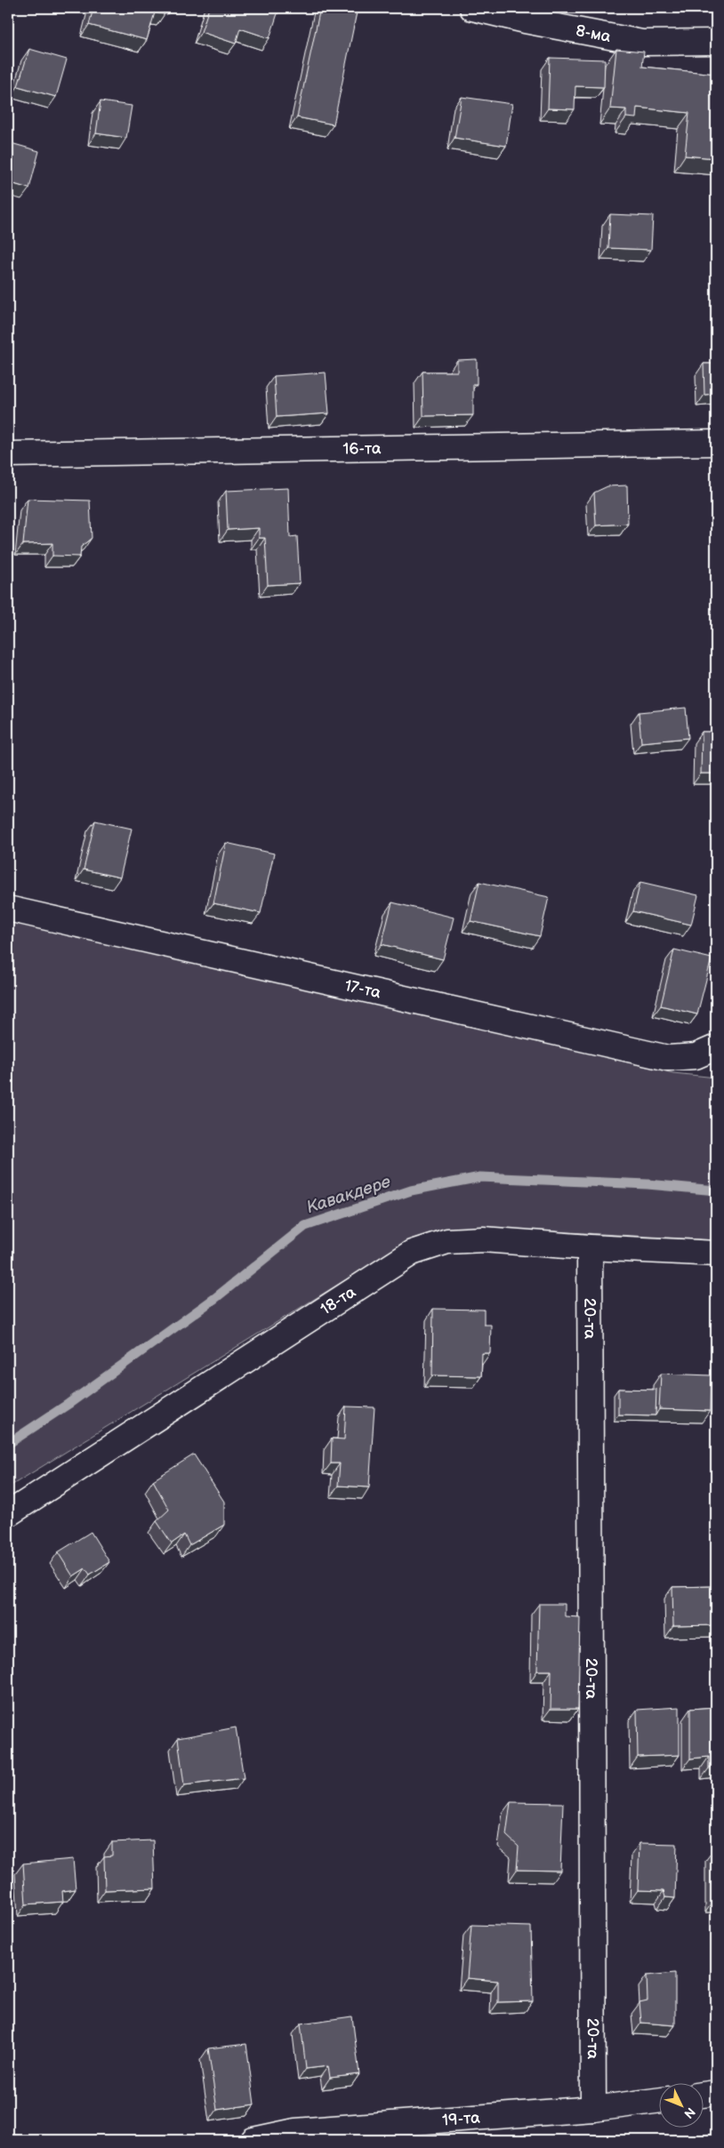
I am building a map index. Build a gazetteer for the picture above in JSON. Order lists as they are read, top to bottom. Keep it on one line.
{"streets":{"street":["8-ма","16-та","17-та","18-та","20-та","19-та"]},"crossings":[["18-та","20-та"],["20-та","19-та"]],"water":["Кавакдере"],"north":"bottom right"}
